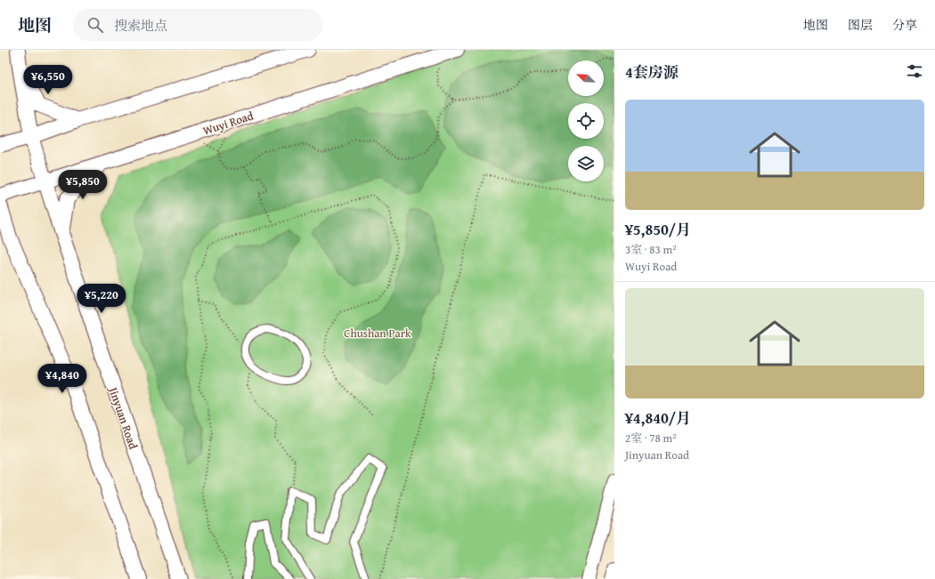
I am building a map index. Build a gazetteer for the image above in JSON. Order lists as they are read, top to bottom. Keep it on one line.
{"streets":{"main road":["Wuyi Road","Jinyuan Road"]},"crossings":[["Wuyi Road","Jinyuan Road"]],"parks":["Chushan Park"],"north":"top left","page":{"header":"地图","search":"搜索地点","nav":["地图","图层","分享"],"heading":"4套房源","price":["¥6,550","¥5,850","¥5,220","¥4,840"],"list":[{"name":"¥5,850/月","note":"3室 · 83 m² · Wuyi Road"},{"name":"¥4,840/月","note":"2室 · 78 m² · Jinyuan Road"}]}}
